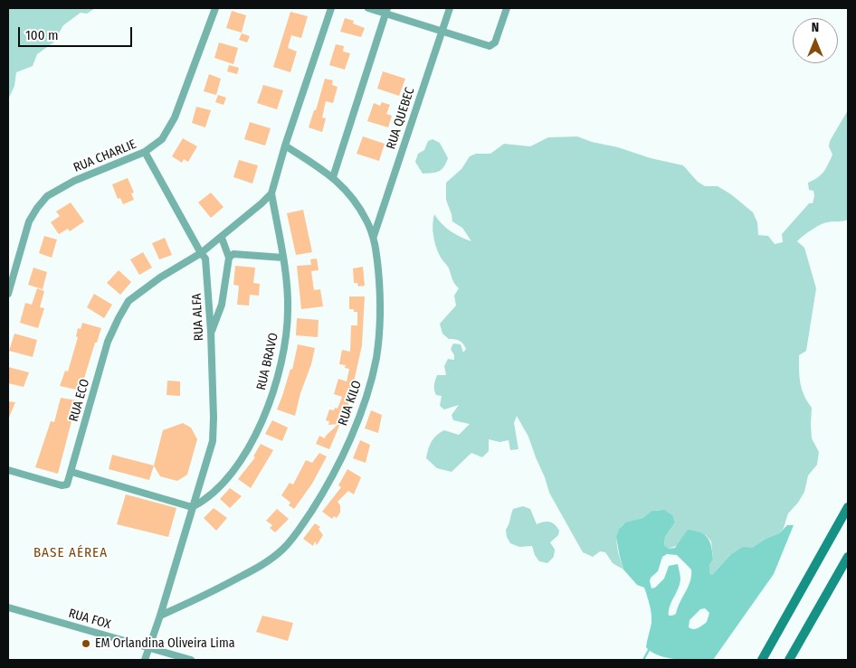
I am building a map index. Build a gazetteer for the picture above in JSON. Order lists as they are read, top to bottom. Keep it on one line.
{"streets":{"street":["RUA QUEBEC","RUA CHARLIE","RUA ALFA","RUA BRAVO","RUA ECO","RUA KILO","RUA FOX"]},"crossings":[["RUA QUEBEC","RUA KILO"],["RUA CHARLIE","RUA ALFA"],["RUA ALFA","RUA BRAVO"],["RUA ALFA","RUA ECO"],["RUA ALFA","RUA KILO"],["RUA ALFA","RUA FOX"]],"districts":["BASE AÉREA"],"places":["EM Orlandina Oliveira Lima"],"scale_bar":"100 m","north":"top"}
